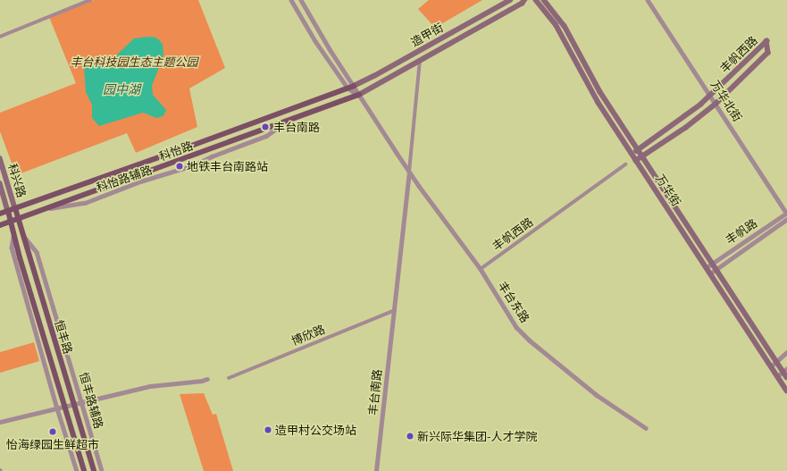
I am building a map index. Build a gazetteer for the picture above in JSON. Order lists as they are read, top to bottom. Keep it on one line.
{"streets":{"main road":["造甲街","丰帆西路","科怡路","科兴路","万华街","恒丰路"],"street":["万华北街","科怡路辅路","丰帆路","丰台东路","博欣路","丰台南路","恒丰路辅路"]},"crossings":[["造甲街","科怡路"],["造甲街","丰台东路"],["造甲街","丰台南路"],["丰帆西路","万华北街"],["丰帆西路","万华街"],["丰帆西路","丰台东路"],["万华北街","丰帆路"],["科怡路","科怡路辅路"],["科怡路","科兴路"],["科怡路","恒丰路"],["科兴路","恒丰路"],["万华街","丰帆路"],["丰台东路","丰台南路"],["博欣路","丰台南路"],["恒丰路","恒丰路辅路"]],"water":["园中湖"],"parks":["丰台科技园生态主题公园"],"places":["丰台南路","地铁丰台南路站","造甲村公交场站","怡海绿园生鲜超市","新兴际华集团-人才学院"]}
